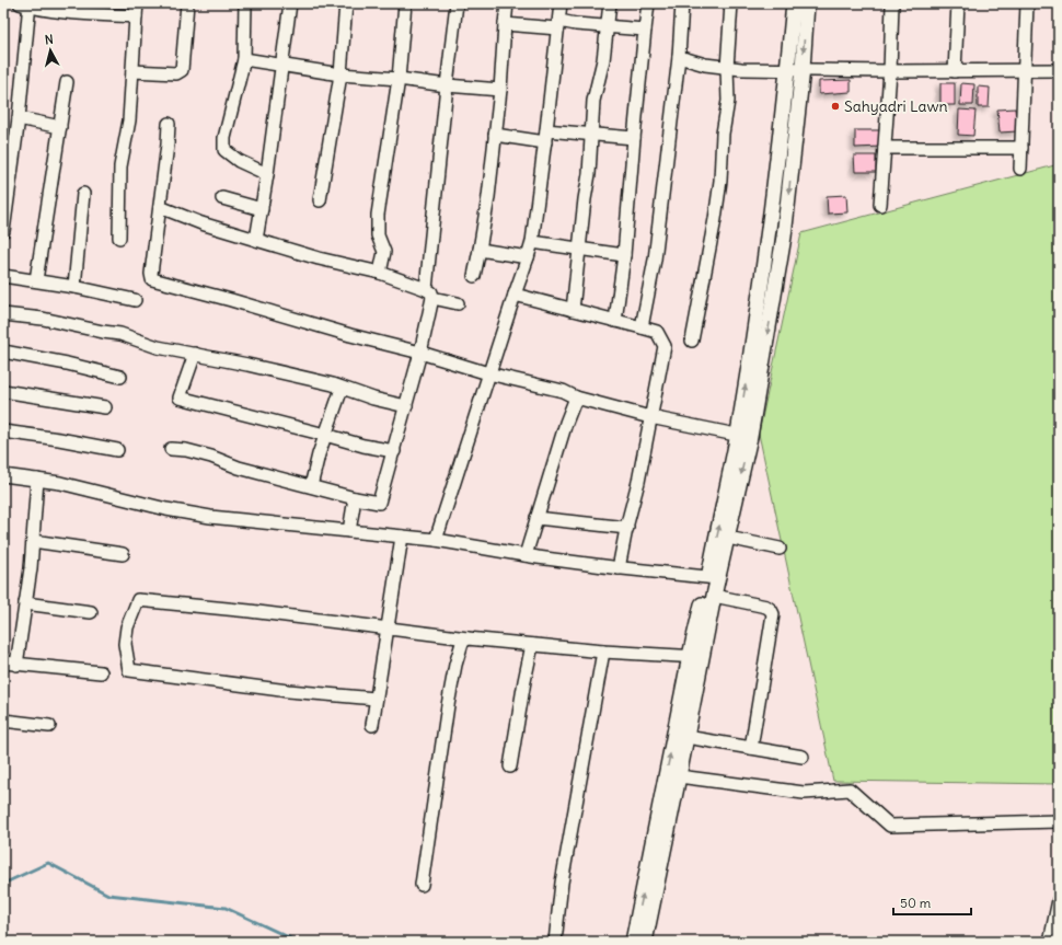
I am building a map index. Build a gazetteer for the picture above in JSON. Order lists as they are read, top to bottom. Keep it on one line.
{"places":["Sahyadri Lawn"],"scale_bar":"50 m","north":"top"}
